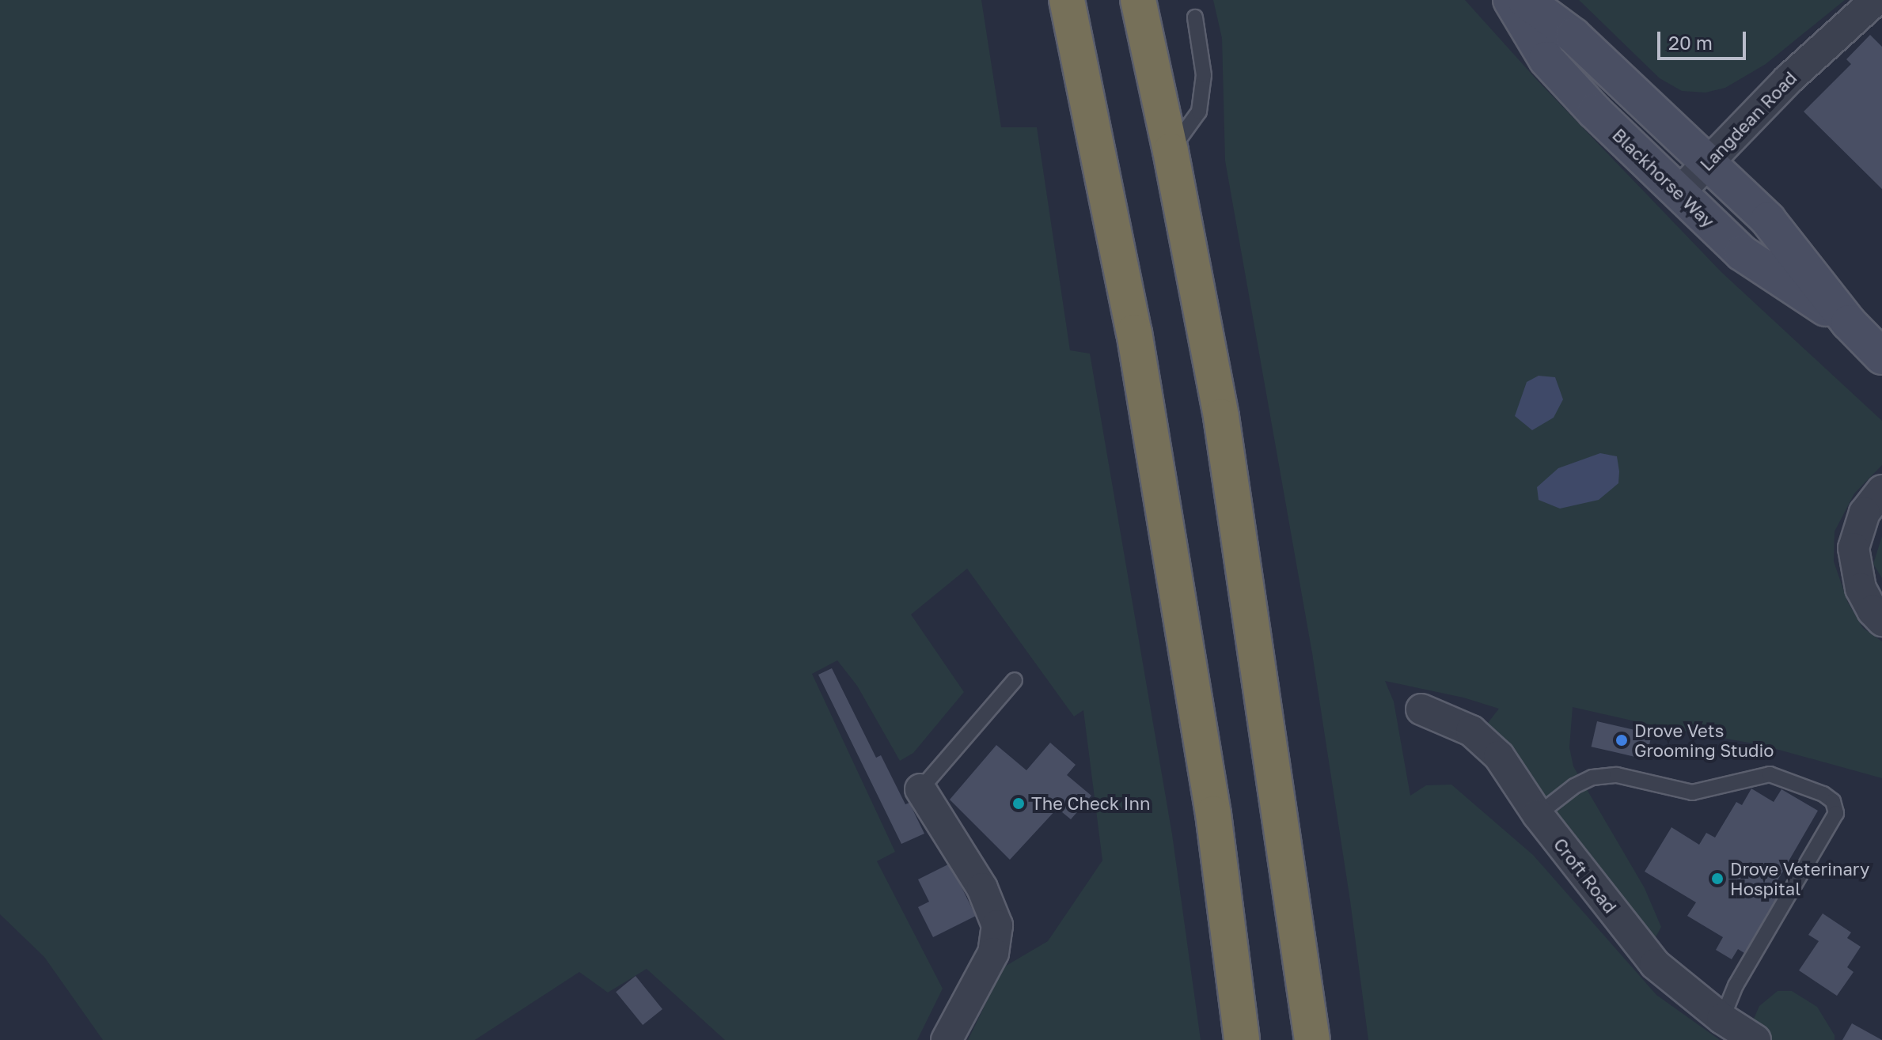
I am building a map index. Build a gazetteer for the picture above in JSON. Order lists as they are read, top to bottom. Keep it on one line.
{"streets":{"main road":["Blackhorse Way"],"street":["Langdean Road","Croft Road"]},"crossings":[["Langdean Road","Blackhorse Way"]],"places":["Drove Vets Grooming Studio","The Check Inn","Drove Veterinary Hospital"],"scale_bar":"20 m"}
